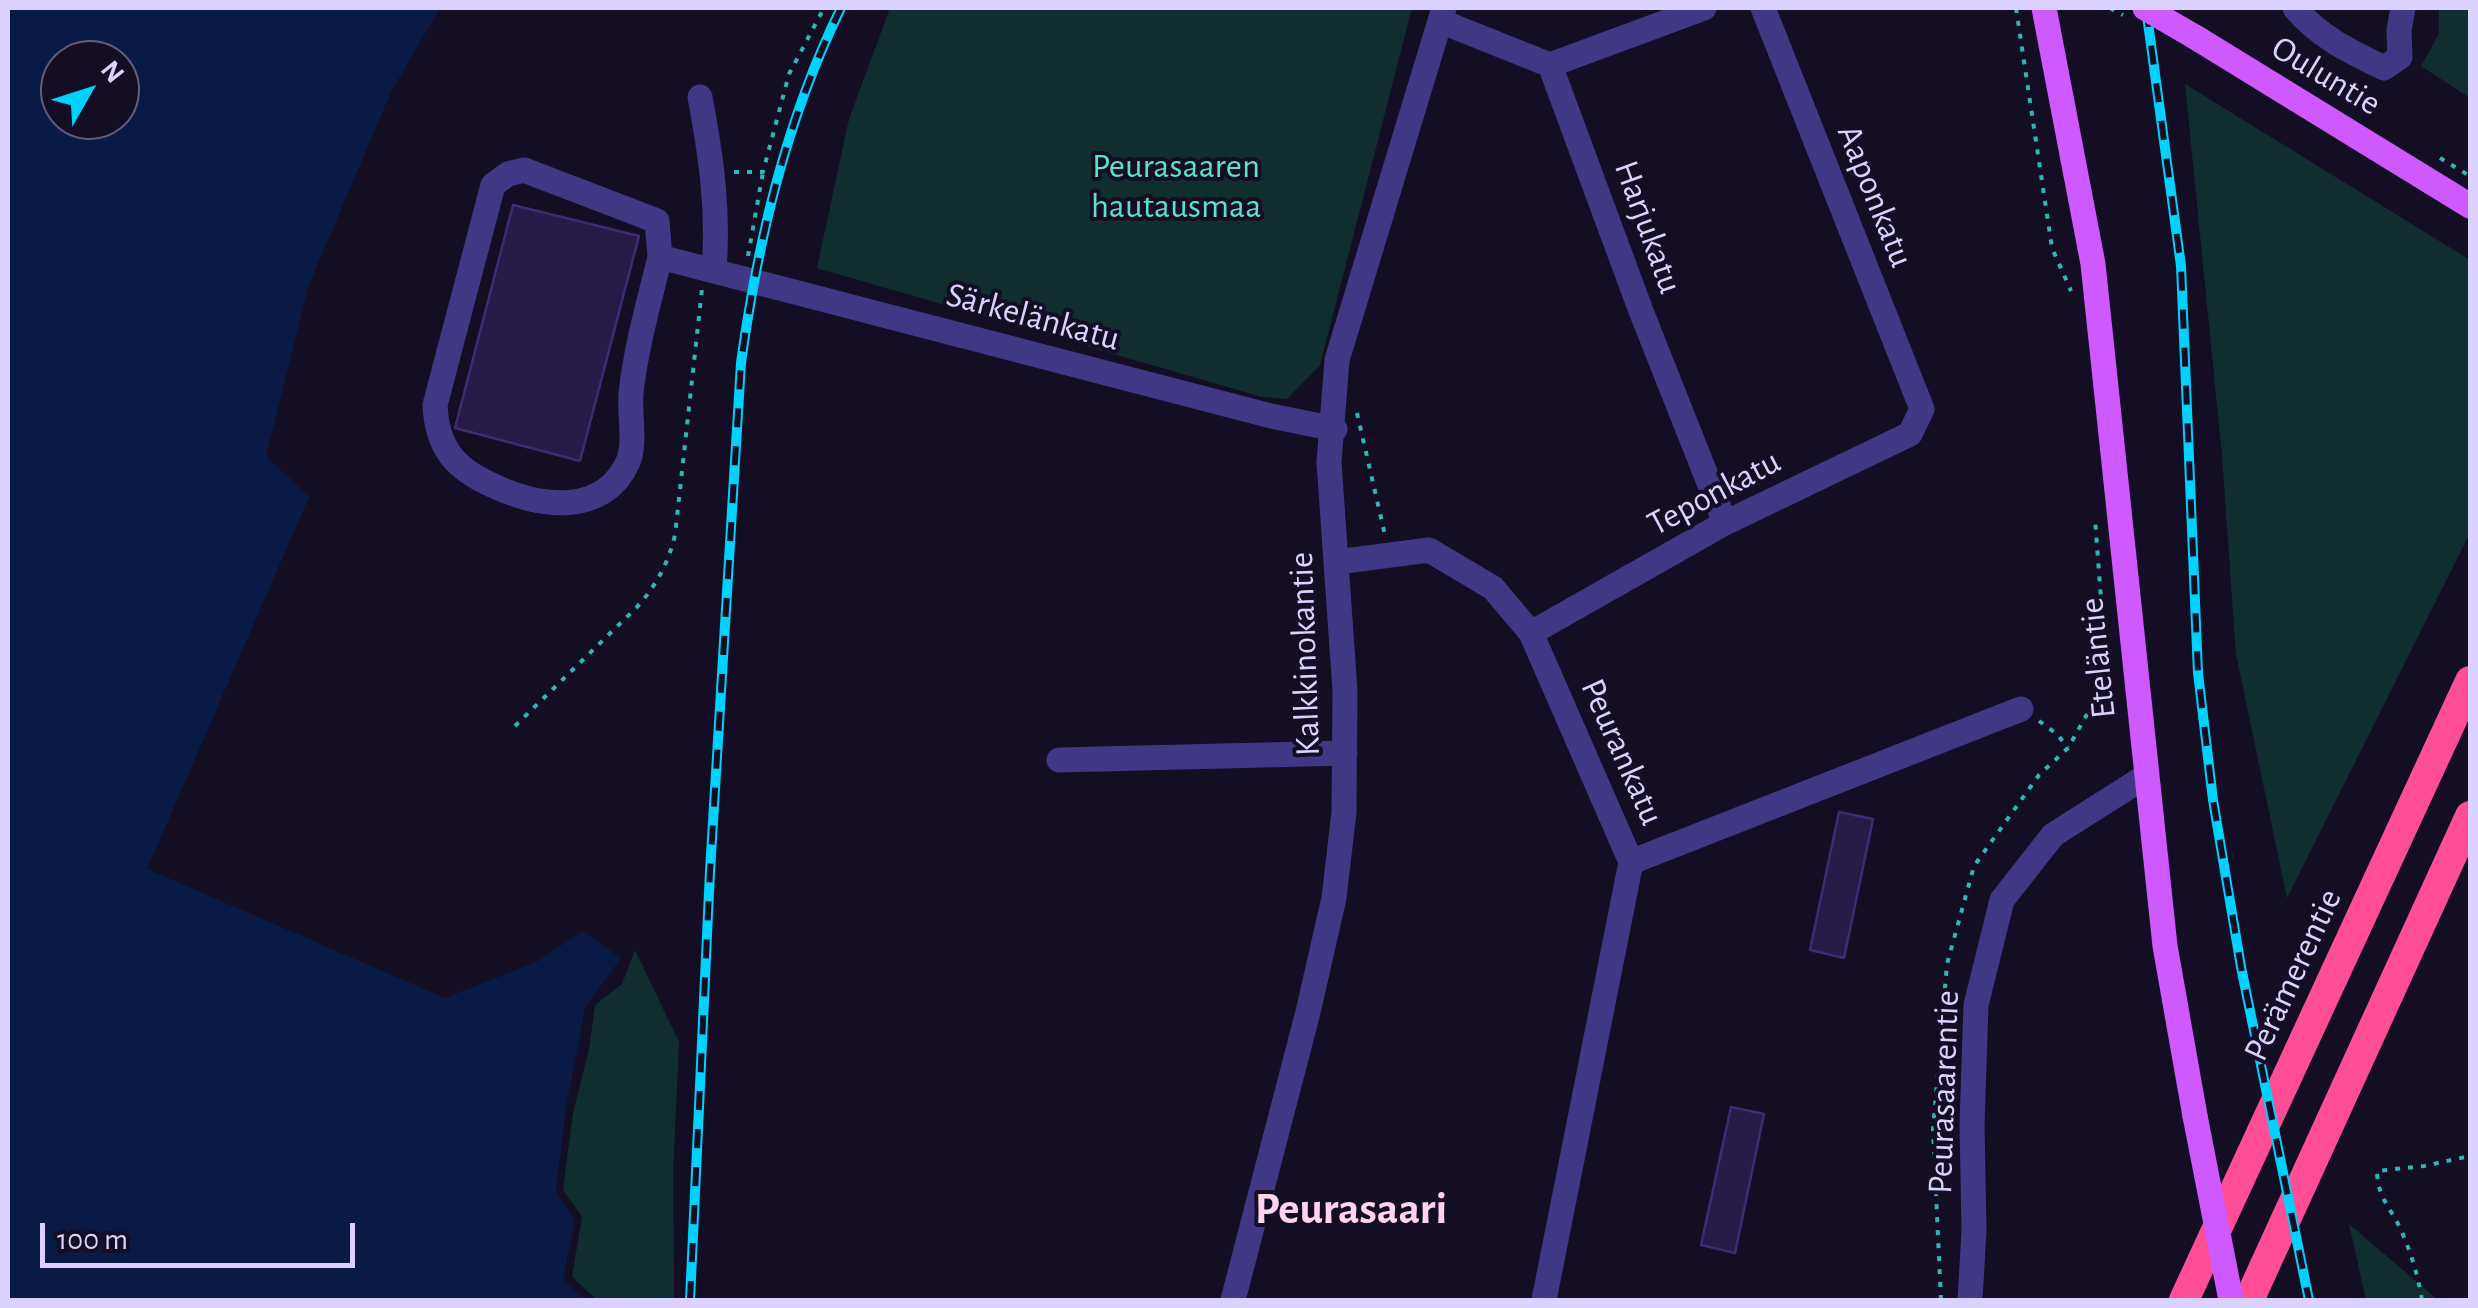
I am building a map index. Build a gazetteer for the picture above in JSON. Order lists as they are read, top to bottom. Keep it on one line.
{"streets":{"highway":["Perämerentie"],"main road":["Ouluntie","Eteläntie"],"street":["Aaponkatu","Harjukatu","Särkelänkatu","Teponkatu","Kalkkinokantie","Peurankatu","Peurasaarentie"]},"crossings":[["Aaponkatu","Teponkatu"],["Harjukatu","Teponkatu"],["Särkelänkatu","Kalkkinokantie"],["Teponkatu","Peurankatu"],["Kalkkinokantie","Peurankatu"],["Eteläntie","Peurasaarentie"]],"districts":["Peurasaari"],"parks":["Peurasaaren hautausmaa"],"scale_bar":"100 m","north":"top right"}
